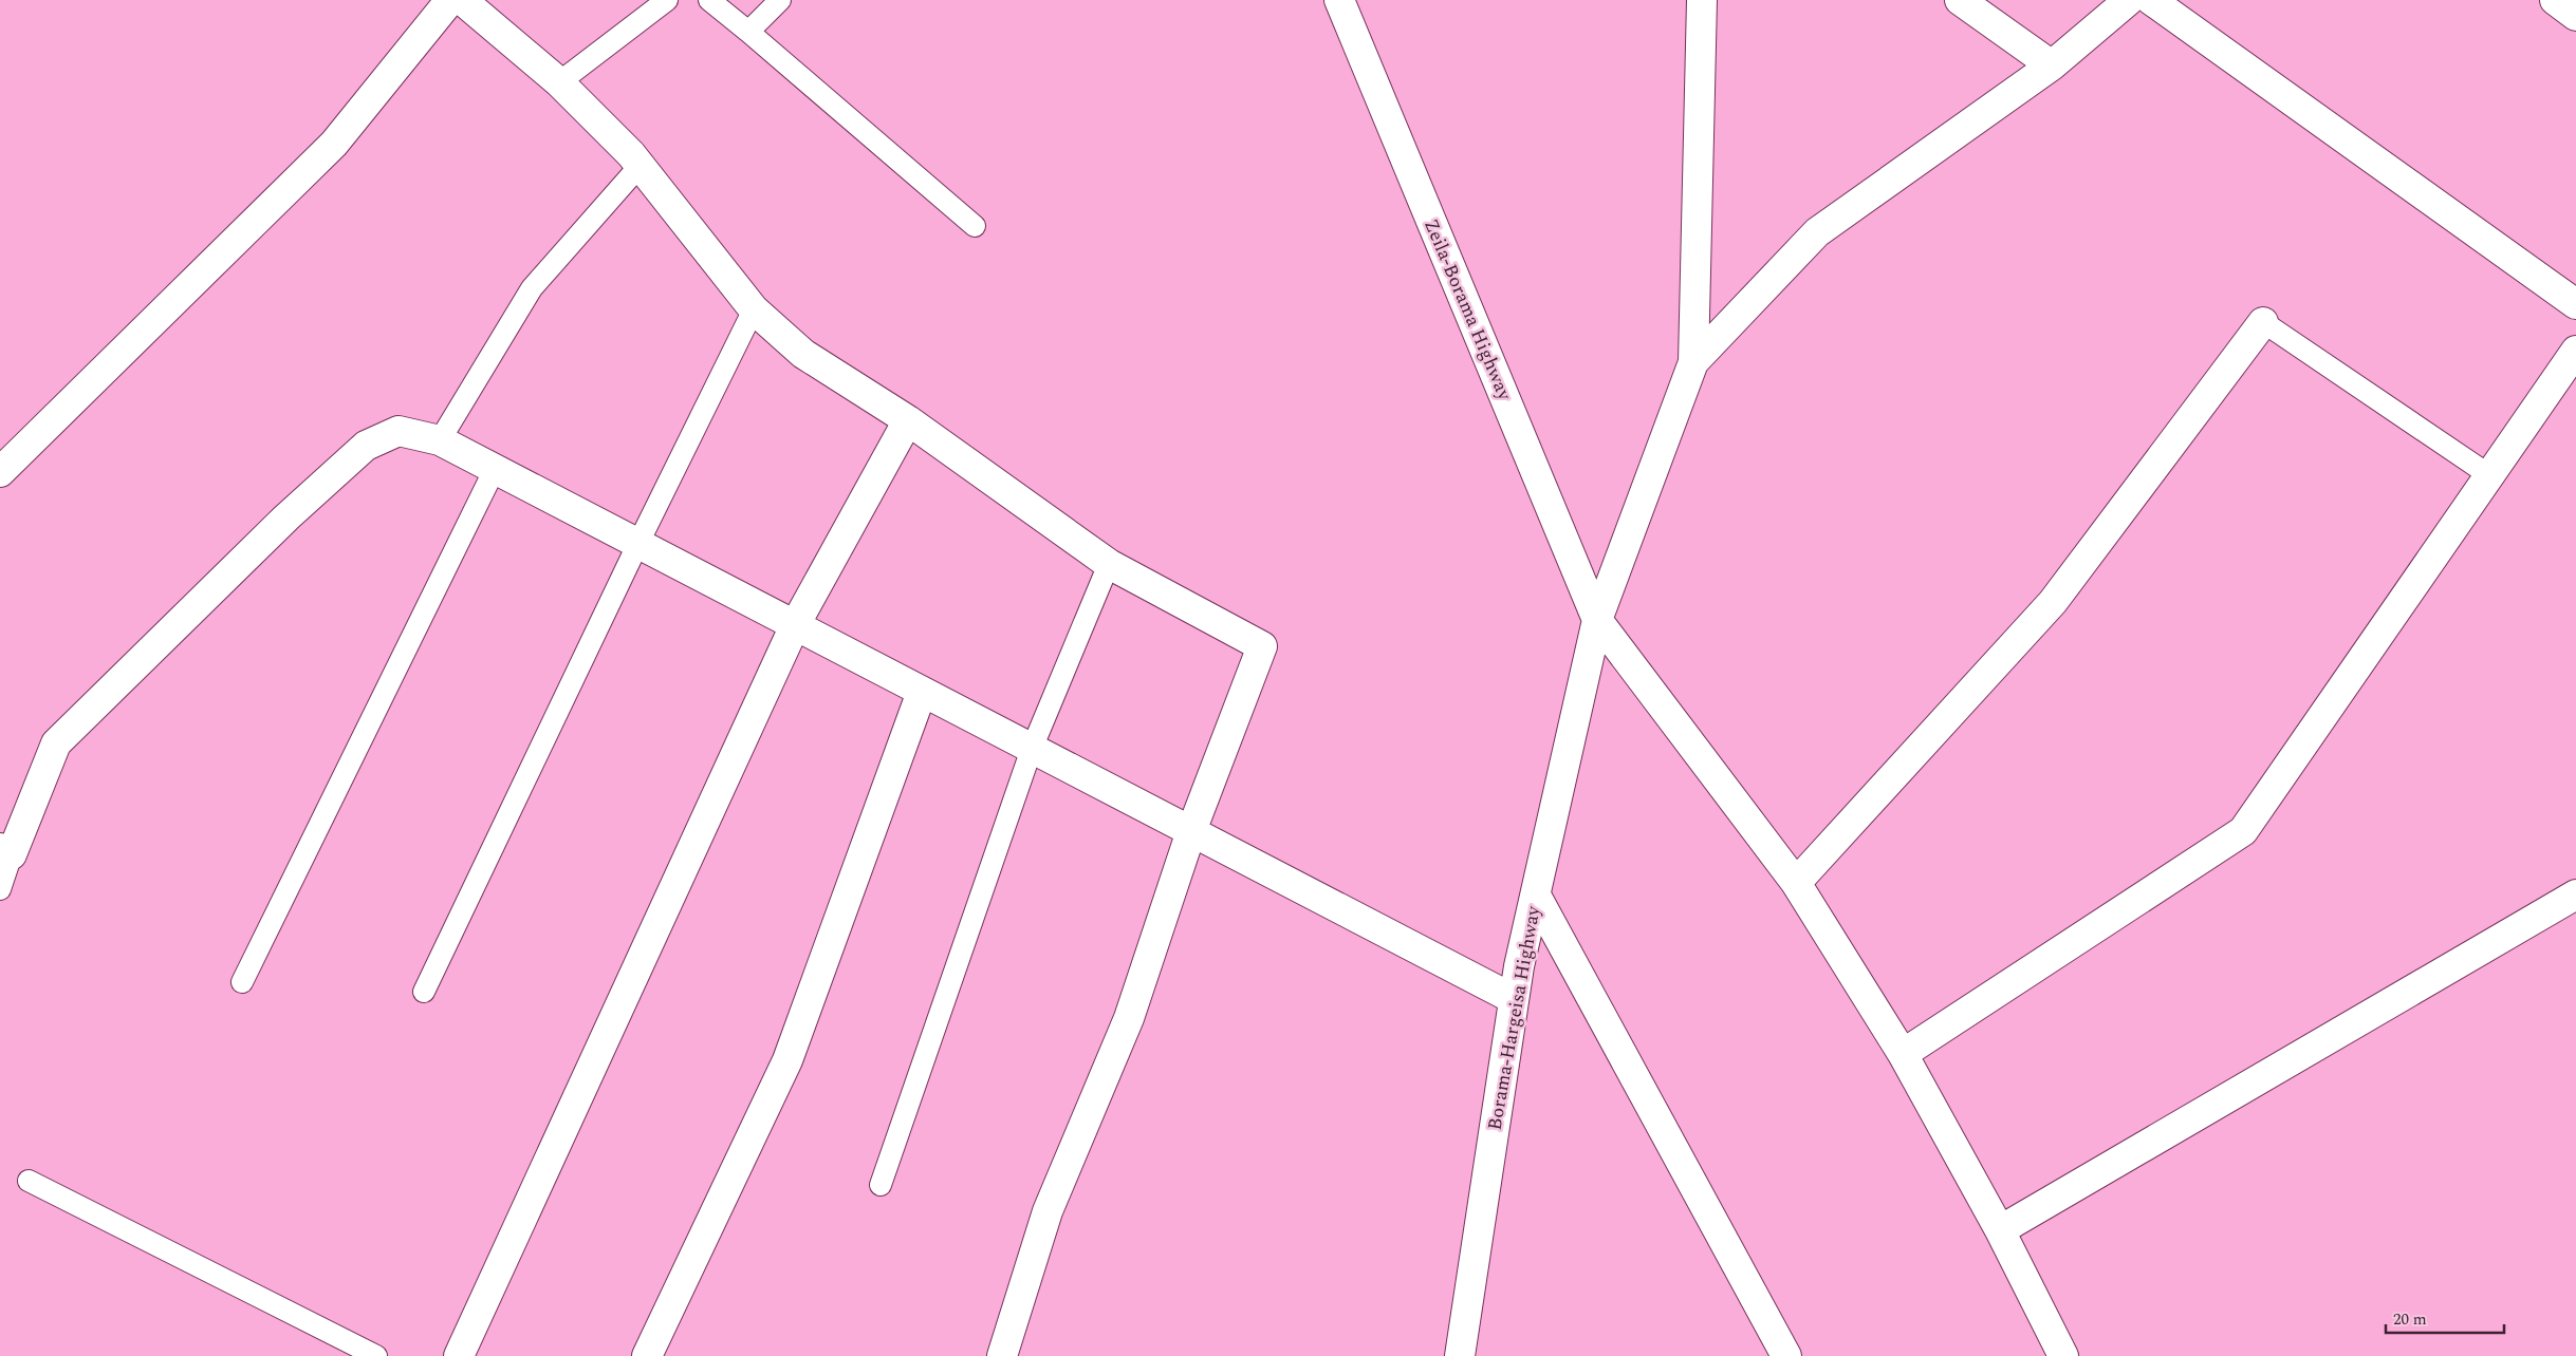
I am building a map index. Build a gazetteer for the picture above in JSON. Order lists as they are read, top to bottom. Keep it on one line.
{"streets":{"main road":["Zeila-Borama Highway","Borama-Hargeisa Highway"]},"crossings":[["Zeila-Borama Highway","Borama-Hargeisa Highway"]],"scale_bar":"20 m"}
